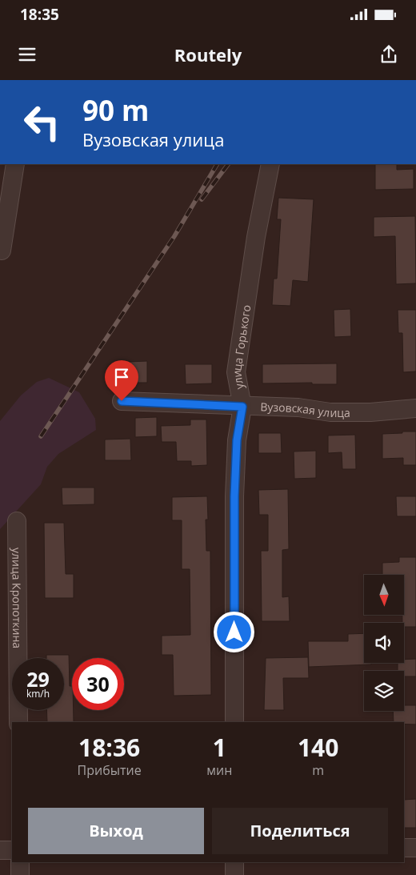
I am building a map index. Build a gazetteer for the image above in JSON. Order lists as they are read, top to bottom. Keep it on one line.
{"streets":{"street":["улица Горького","Вузовская улица","улица Кропоткина"]},"crossings":[["улица Горького","Вузовская улица"]],"north":"bottom","page":{"status":"18:35","header":"Routely","turn":["90 m","Вузовская улица"],"speed":"29 km/h","limit":"30","eta":["18:36","Прибытие","1","мин","140","m"],"buttons":["Выход","Поделиться"]}}
